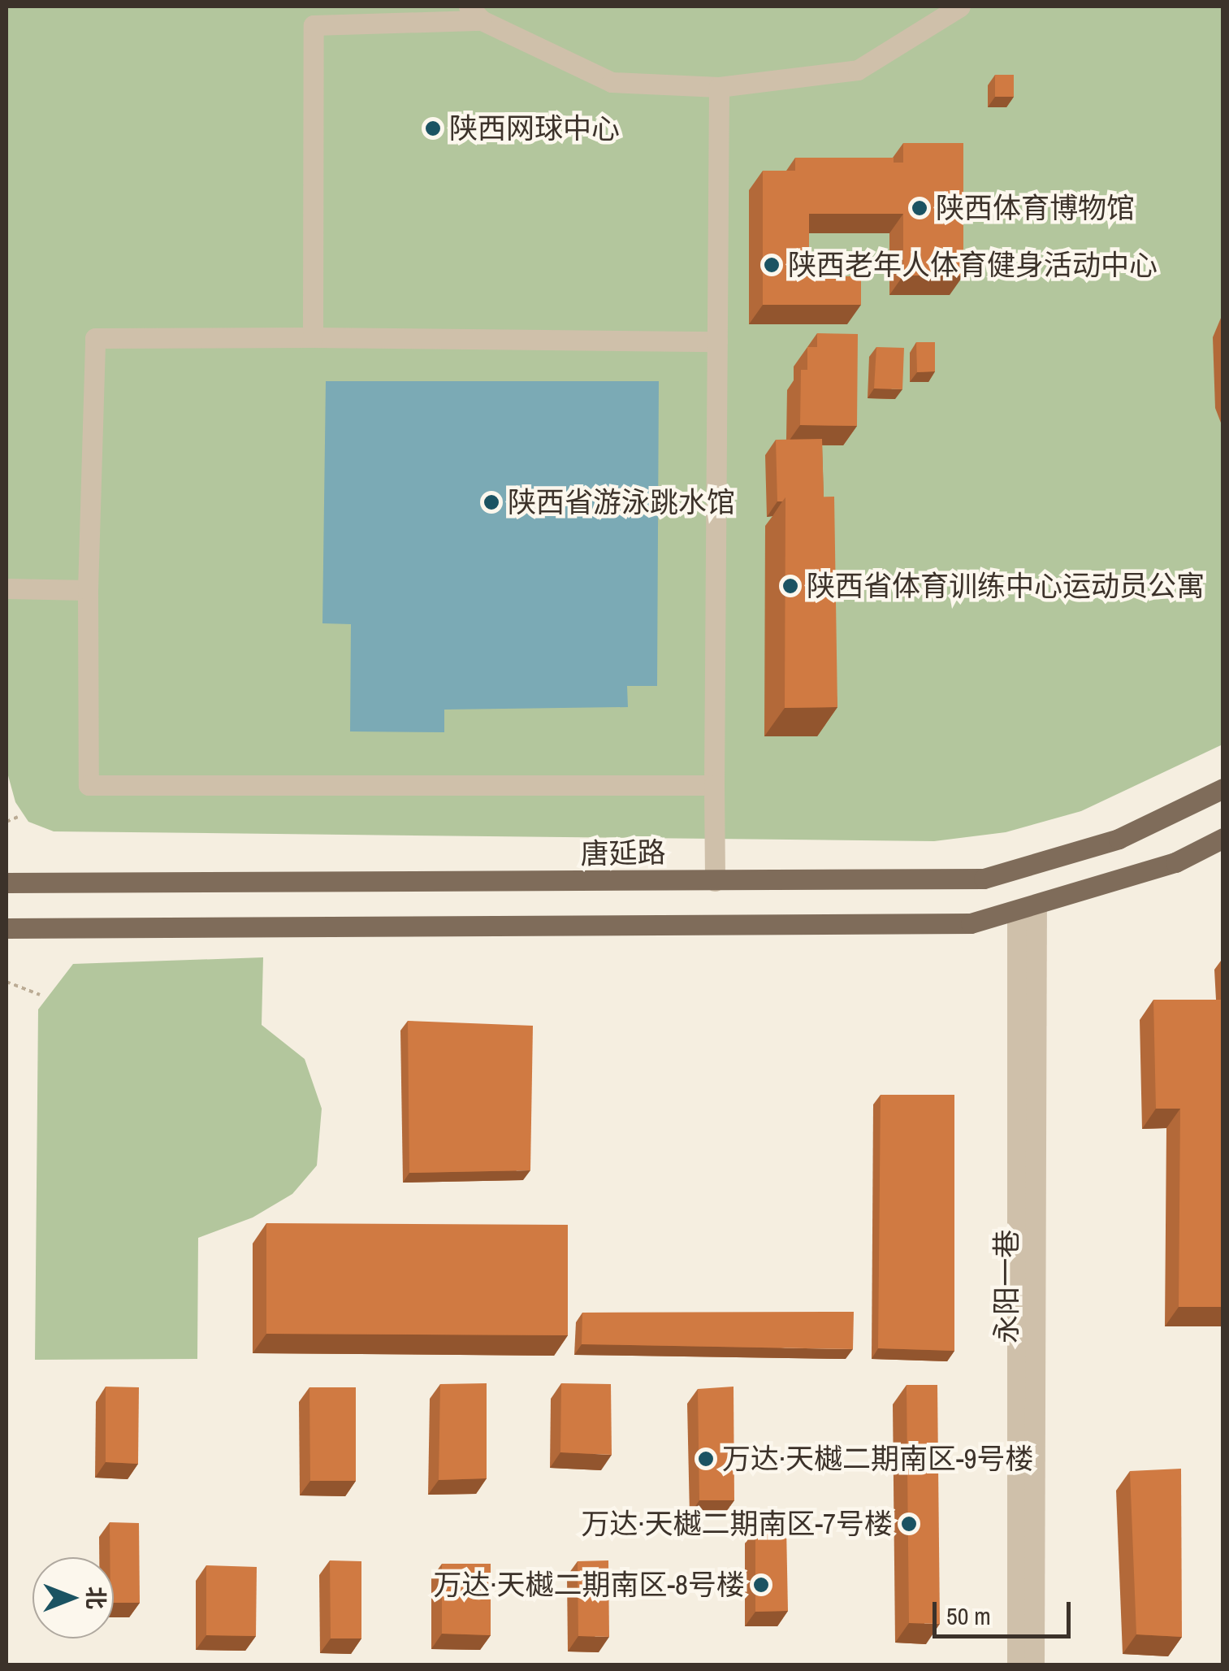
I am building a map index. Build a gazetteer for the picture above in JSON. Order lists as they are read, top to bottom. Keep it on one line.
{"streets":{"main road":["唐延路"],"street":["永阳一巷"]},"places":["陕西网球中心","陕西体育博物馆","陕西老年人体育健身活动中心","陕西省游泳跳水馆","陕西省体育训练中心运动员公寓","万达·天樾二期南区-9号楼","万达·天樾二期南区-7号楼","万达·天樾二期南区-8号楼"],"scale_bar":"50 m","north":"right"}
